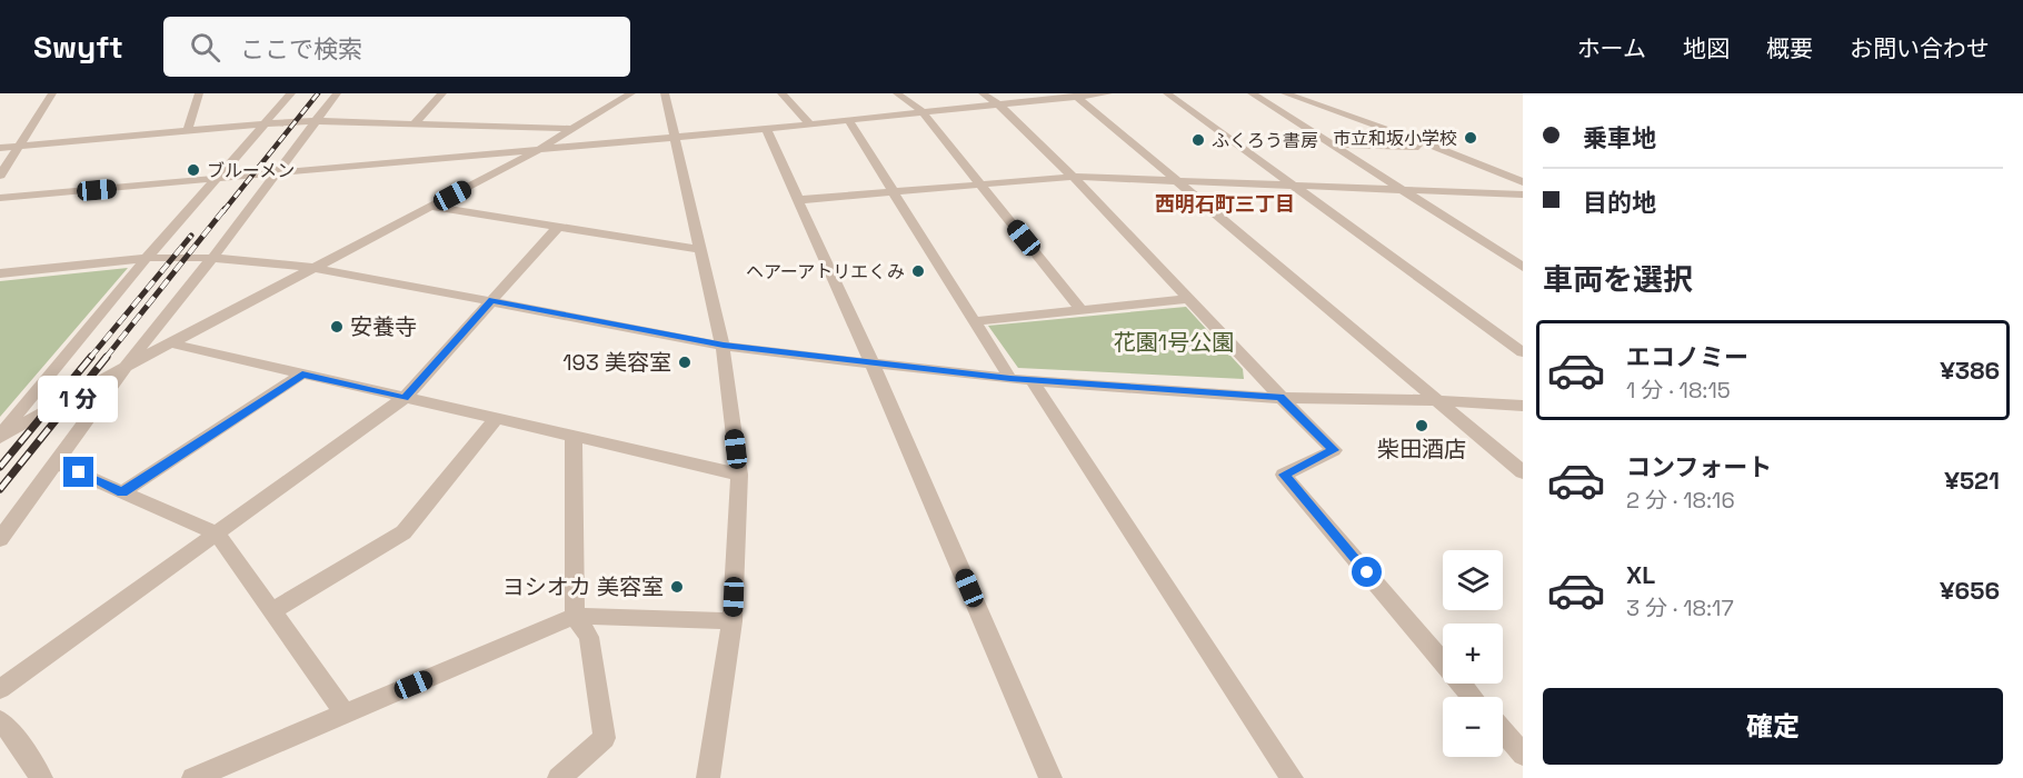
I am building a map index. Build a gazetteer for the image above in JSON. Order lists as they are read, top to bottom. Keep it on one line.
{"districts":["西明石町三丁目"],"parks":["花園1号公園"],"places":["市立和坂小学校","ふくろう書房","ブルーメン","ヘアーアトリエくみ","安養寺","193 美容室","柴田酒店","ヨシオカ 美容室"],"page":{"header":"Swyft","search":"ここで検索","nav":["ホーム","地図","概要","お問い合わせ"],"banner":["乗車地","目的地"],"heading":"車両を選択","list":[{"name":"エコノミー","note":"1 分 · 18:15","value":"¥386"},{"name":"コンフォート","note":"2 分 · 18:16","value":"¥521"},{"name":"XL","note":"3 分 · 18:17","value":"¥656"}],"bubble":"1 分","map_buttons":["+","−"],"buttons":"確定"}}
